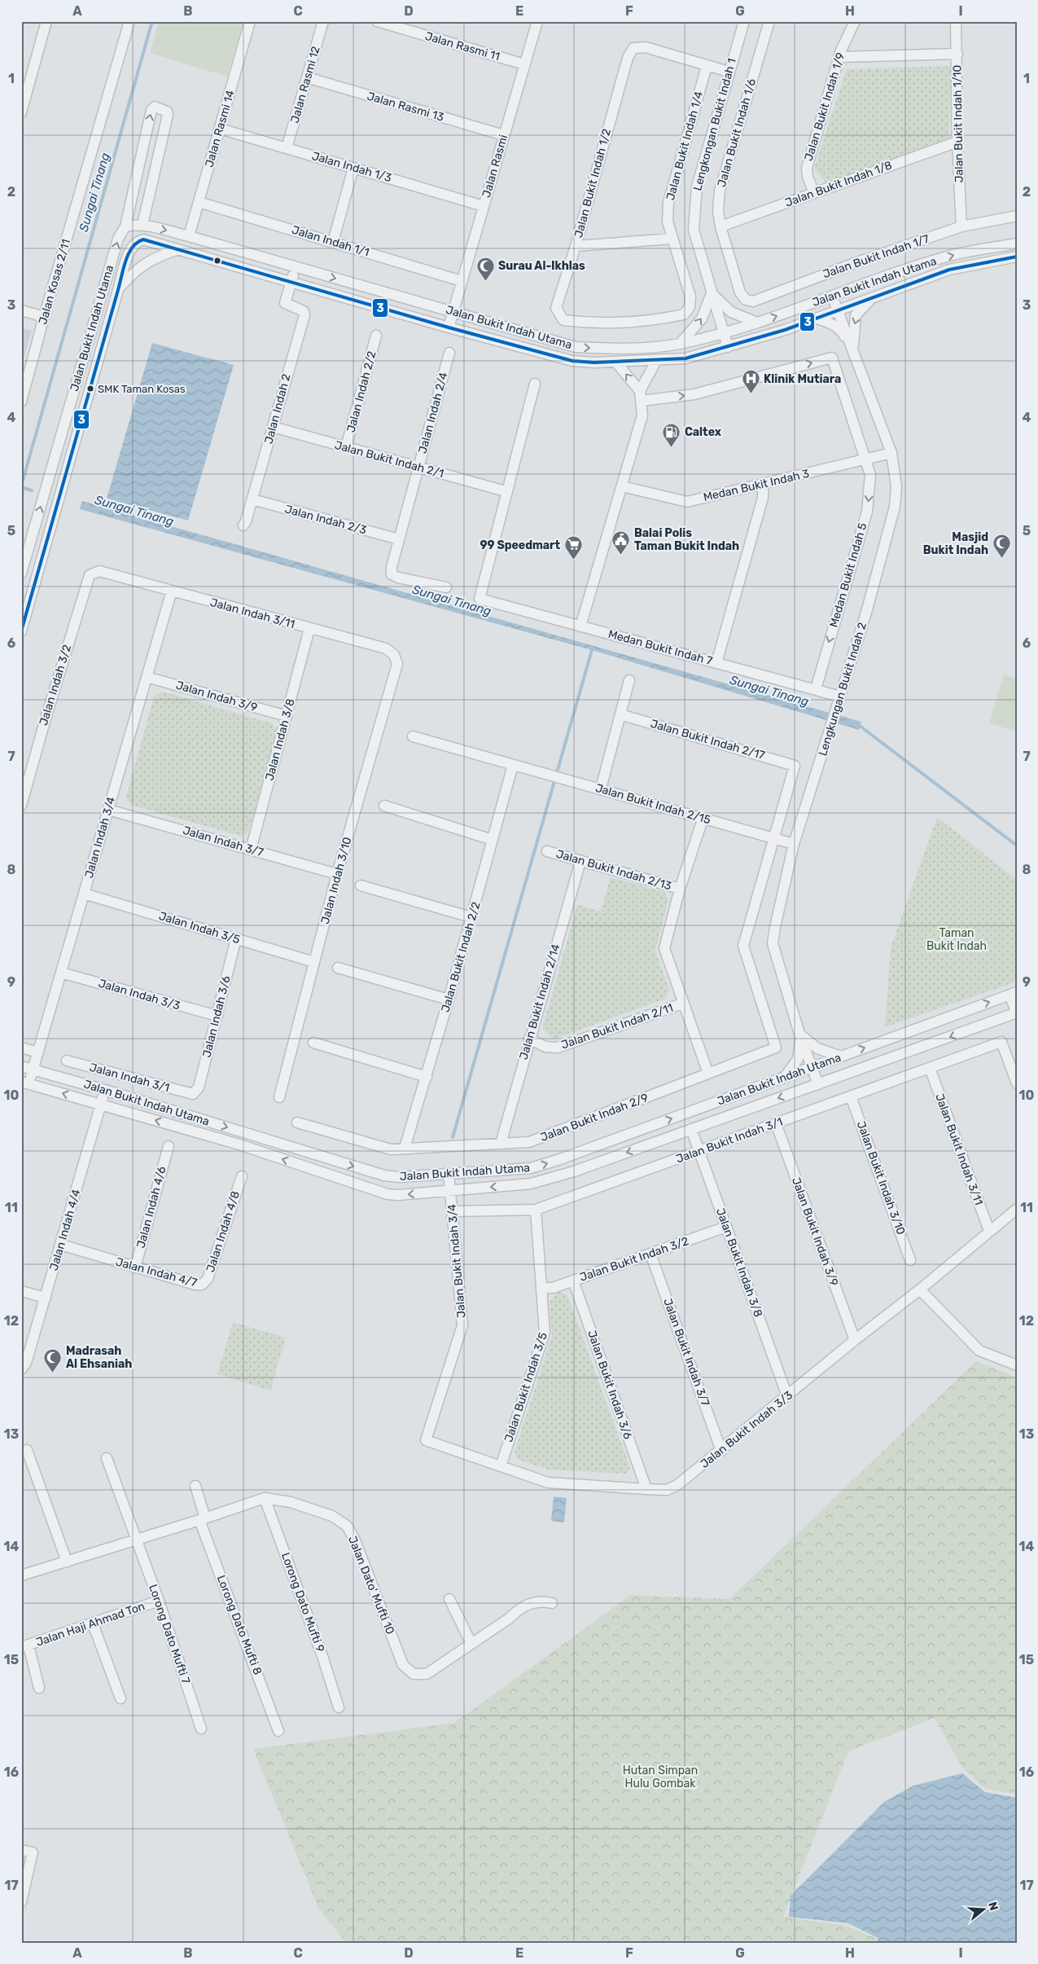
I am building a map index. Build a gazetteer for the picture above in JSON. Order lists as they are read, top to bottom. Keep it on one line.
{"streets":{"street":["Jalan Rasmi 11","Jalan Rasmi 12","Jalan Rasmi 13","Jalan Bukit Indah 1/9","Jalan Bukit Indah 1/10","Lengkongan Bukit Indah 1","Jalan Rasmi 14","Jalan Bukit Indah 1/6","Jalan Bukit Indah 1/4","Jalan Rasmi","Jalan Indah 1/3","Jalan Bukit Indah 1/2","Jalan Bukit Indah 1/8","Jalan Indah 1/1","Jalan Bukit Indah 1/7","Jalan Kosas 2/11","Jalan Bukit Indah Utama","Jalan Indah 2/2","Jalan Indah 2","Jalan Indah 2/4","Jalan Bukit Indah 2/1","Medan Bukit Indah 3","Jalan Indah 2/3","Medan Bukit Indah 5","Jalan Indah 3/11","Medan Bukit Indah 7","Jalan Indah 3/2","Lengkungan Bukit Indah 2","Jalan Indah 3/9","Jalan Indah 3/8","Jalan Bukit Indah 2/17","Jalan Bukit Indah 2/15","Jalan Indah 3/4","Jalan Indah 3/7","Jalan Bukit Indah 2/13","Jalan Indah 3/10","Jalan Indah 3/5","Jalan Bukit Indah 2/2","Jalan Indah 3/3","Jalan Bukit Indah 2/14","Jalan Indah 3/6","Jalan Bukit Indah 2/11","Jalan Indah 3/1","Jalan Bukit Indah 2/9","Jalan Bukit Indah 3/1","Jalan Bukit Indah 3/11","Jalan Bukit Indah 3/10","Jalan Indah 4/6","Jalan Indah 4/4","Jalan Indah 4/8","Jalan Bukit Indah 3/9","Jalan Bukit Indah 3/2","Jalan Bukit Indah 3/4","Jalan Bukit Indah 3/8","Jalan Indah 4/7","Jalan Bukit Indah 3/7","Jalan Bukit Indah 3/6","Jalan Bukit Indah 3/5","Jalan Bukit Indah 3/3","Jalan Dato' Mufti 10","Lorong Dato Mufti 9","Jalan Haji Ahmad Ton","Lorong Dato Mufti 8","Lorong Dato Mufti 7"]},"crossings":[["Jalan Rasmi 11","Jalan Rasmi"],["Jalan Rasmi 12","Jalan Rasmi 13"],["Jalan Rasmi 12","Jalan Indah 1/3"],["Jalan Rasmi 13","Jalan Rasmi"],["Jalan Bukit Indah 1/9","Jalan Bukit Indah 1/8"],["Jalan Bukit Indah 1/10","Jalan Bukit Indah 1/8"],["Jalan Bukit Indah 1/10","Jalan Bukit Indah 1/7"],["Lengkongan Bukit Indah 1","Jalan Bukit Indah Utama"],["Jalan Rasmi 14","Jalan Indah 1/3"],["Jalan Rasmi 14","Jalan Indah 1/1"],["Jalan Rasmi 14","Jalan Bukit Indah Utama"],["Jalan Bukit Indah 1/6","Jalan Bukit Indah 1/8"],["Jalan Bukit Indah 1/6","Jalan Bukit Indah 1/7"],["Jalan Bukit Indah 1/4","Jalan Bukit Indah 1/2"],["Jalan Rasmi","Jalan Indah 1/3"],["Jalan Rasmi","Jalan Indah 1/1"],["Jalan Rasmi","Jalan Bukit Indah Utama"],["Jalan Bukit Indah Utama","Jalan Indah 2"],["Jalan Bukit Indah Utama","Lengkungan Bukit Indah 2"],["Jalan Bukit Indah Utama","Jalan Indah 3/4"],["Jalan Bukit Indah Utama","Jalan Indah 4/4"],["Jalan Bukit Indah Utama","Jalan Bukit Indah 3/4"],["Jalan Bukit Indah Utama","Jalan Bukit Indah 3/8"],["Jalan Indah 2/2","Jalan Bukit Indah 2/1"],["Jalan Indah 2","Jalan Bukit Indah 2/1"],["Jalan Indah 2","Jalan Indah 2/3"],["Jalan Indah 2/4","Jalan Bukit Indah 2/1"],["Jalan Indah 2/4","Jalan Indah 2/3"],["Jalan Bukit Indah 2/1","Medan Bukit Indah 7"],["Medan Bukit Indah 3","Medan Bukit Indah 5"],["Medan Bukit Indah 3","Lengkungan Bukit Indah 2"],["Medan Bukit Indah 5","Medan Bukit Indah 7"],["Jalan Indah 3/11","Jalan Indah 3/2"],["Jalan Indah 3/11","Jalan Indah 3/8"],["Jalan Indah 3/11","Jalan Indah 3/4"],["Jalan Indah 3/11","Jalan Indah 3/10"],["Medan Bukit Indah 7","Lengkungan Bukit Indah 2"],["Lengkungan Bukit Indah 2","Jalan Bukit Indah 2/15"],["Jalan Indah 3/9","Jalan Indah 3/8"],["Jalan Indah 3/9","Jalan Indah 3/4"],["Jalan Indah 3/8","Jalan Indah 3/7"],["Jalan Bukit Indah 2/17","Jalan Bukit Indah 2/15"],["Jalan Bukit Indah 2/17","Jalan Bukit Indah 2/9"],["Jalan Bukit Indah 2/15","Jalan Bukit Indah 2/2"],["Jalan Bukit Indah 2/15","Jalan Bukit Indah 2/9"],["Jalan Indah 3/4","Jalan Indah 3/7"],["Jalan Indah 3/4","Jalan Indah 3/5"],["Jalan Indah 3/4","Jalan Indah 3/3"],["Jalan Indah 3/7","Jalan Indah 3/10"],["Jalan Bukit Indah 2/13","Jalan Bukit Indah 2/14"],["Jalan Indah 3/10","Jalan Indah 3/5"],["Jalan Indah 3/5","Jalan Indah 3/6"],["Jalan Bukit Indah 2/2","Jalan Bukit Indah 2/9"],["Jalan Indah 3/3","Jalan Indah 3/6"],["Jalan Bukit Indah 2/14","Jalan Bukit Indah 2/11"],["Jalan Bukit Indah 2/14","Jalan Bukit Indah 2/9"],["Jalan Indah 3/6","Jalan Indah 3/1"],["Jalan Bukit Indah 3/1","Jalan Bukit Indah 3/11"],["Jalan Bukit Indah 3/1","Jalan Bukit Indah 3/10"],["Jalan Bukit Indah 3/1","Jalan Bukit Indah 3/9"],["Jalan Bukit Indah 3/1","Jalan Bukit Indah 3/4"],["Jalan Bukit Indah 3/1","Jalan Bukit Indah 3/8"],["Jalan Bukit Indah 3/1","Jalan Bukit Indah 3/5"],["Jalan Bukit Indah 3/11","Jalan Bukit Indah 3/3"],["Jalan Indah 4/6","Jalan Indah 4/7"],["Jalan Indah 4/4","Jalan Indah 4/7"],["Jalan Indah 4/8","Jalan Indah 4/7"],["Jalan Bukit Indah 3/9","Jalan Bukit Indah 3/3"],["Jalan Bukit Indah 3/2","Jalan Bukit Indah 3/8"],["Jalan Bukit Indah 3/2","Jalan Bukit Indah 3/7"],["Jalan Bukit Indah 3/2","Jalan Bukit Indah 3/6"],["Jalan Bukit Indah 3/2","Jalan Bukit Indah 3/5"],["Jalan Bukit Indah 3/4","Jalan Bukit Indah 3/3"],["Jalan Bukit Indah 3/8","Jalan Bukit Indah 3/3"],["Jalan Bukit Indah 3/7","Jalan Bukit Indah 3/3"],["Jalan Bukit Indah 3/6","Jalan Bukit Indah 3/3"],["Jalan Bukit Indah 3/5","Jalan Bukit Indah 3/3"],["Jalan Dato' Mufti 10","Lorong Dato Mufti 9"],["Jalan Haji Ahmad Ton","Lorong Dato Mufti 7"]],"water":["Sungai Tinang"],"parks":["Taman Bukit Indah","Hutan Simpan Hulu Gombak"],"places":{"mosque":["Surau Al-Ikhlas","Masjid Bukit Indah","Madrasah Al Ehsaniah"],"other":["SMK Taman Kosas"],"hospital":["Klinik Mutiara"],"fuel station":["Caltex"],"public building":["Balai Polis Taman Bukit Indah"],"supermarket":["99 Speedmart"]},"lines":["transit line 3"],"north":"right","grid":{"columns":["A","B","C","D","E","F","G","H","I"],"rows":["1","2","3","4","5","6","7","8","9","10","11","12","13","14","15","16","17"]}}
